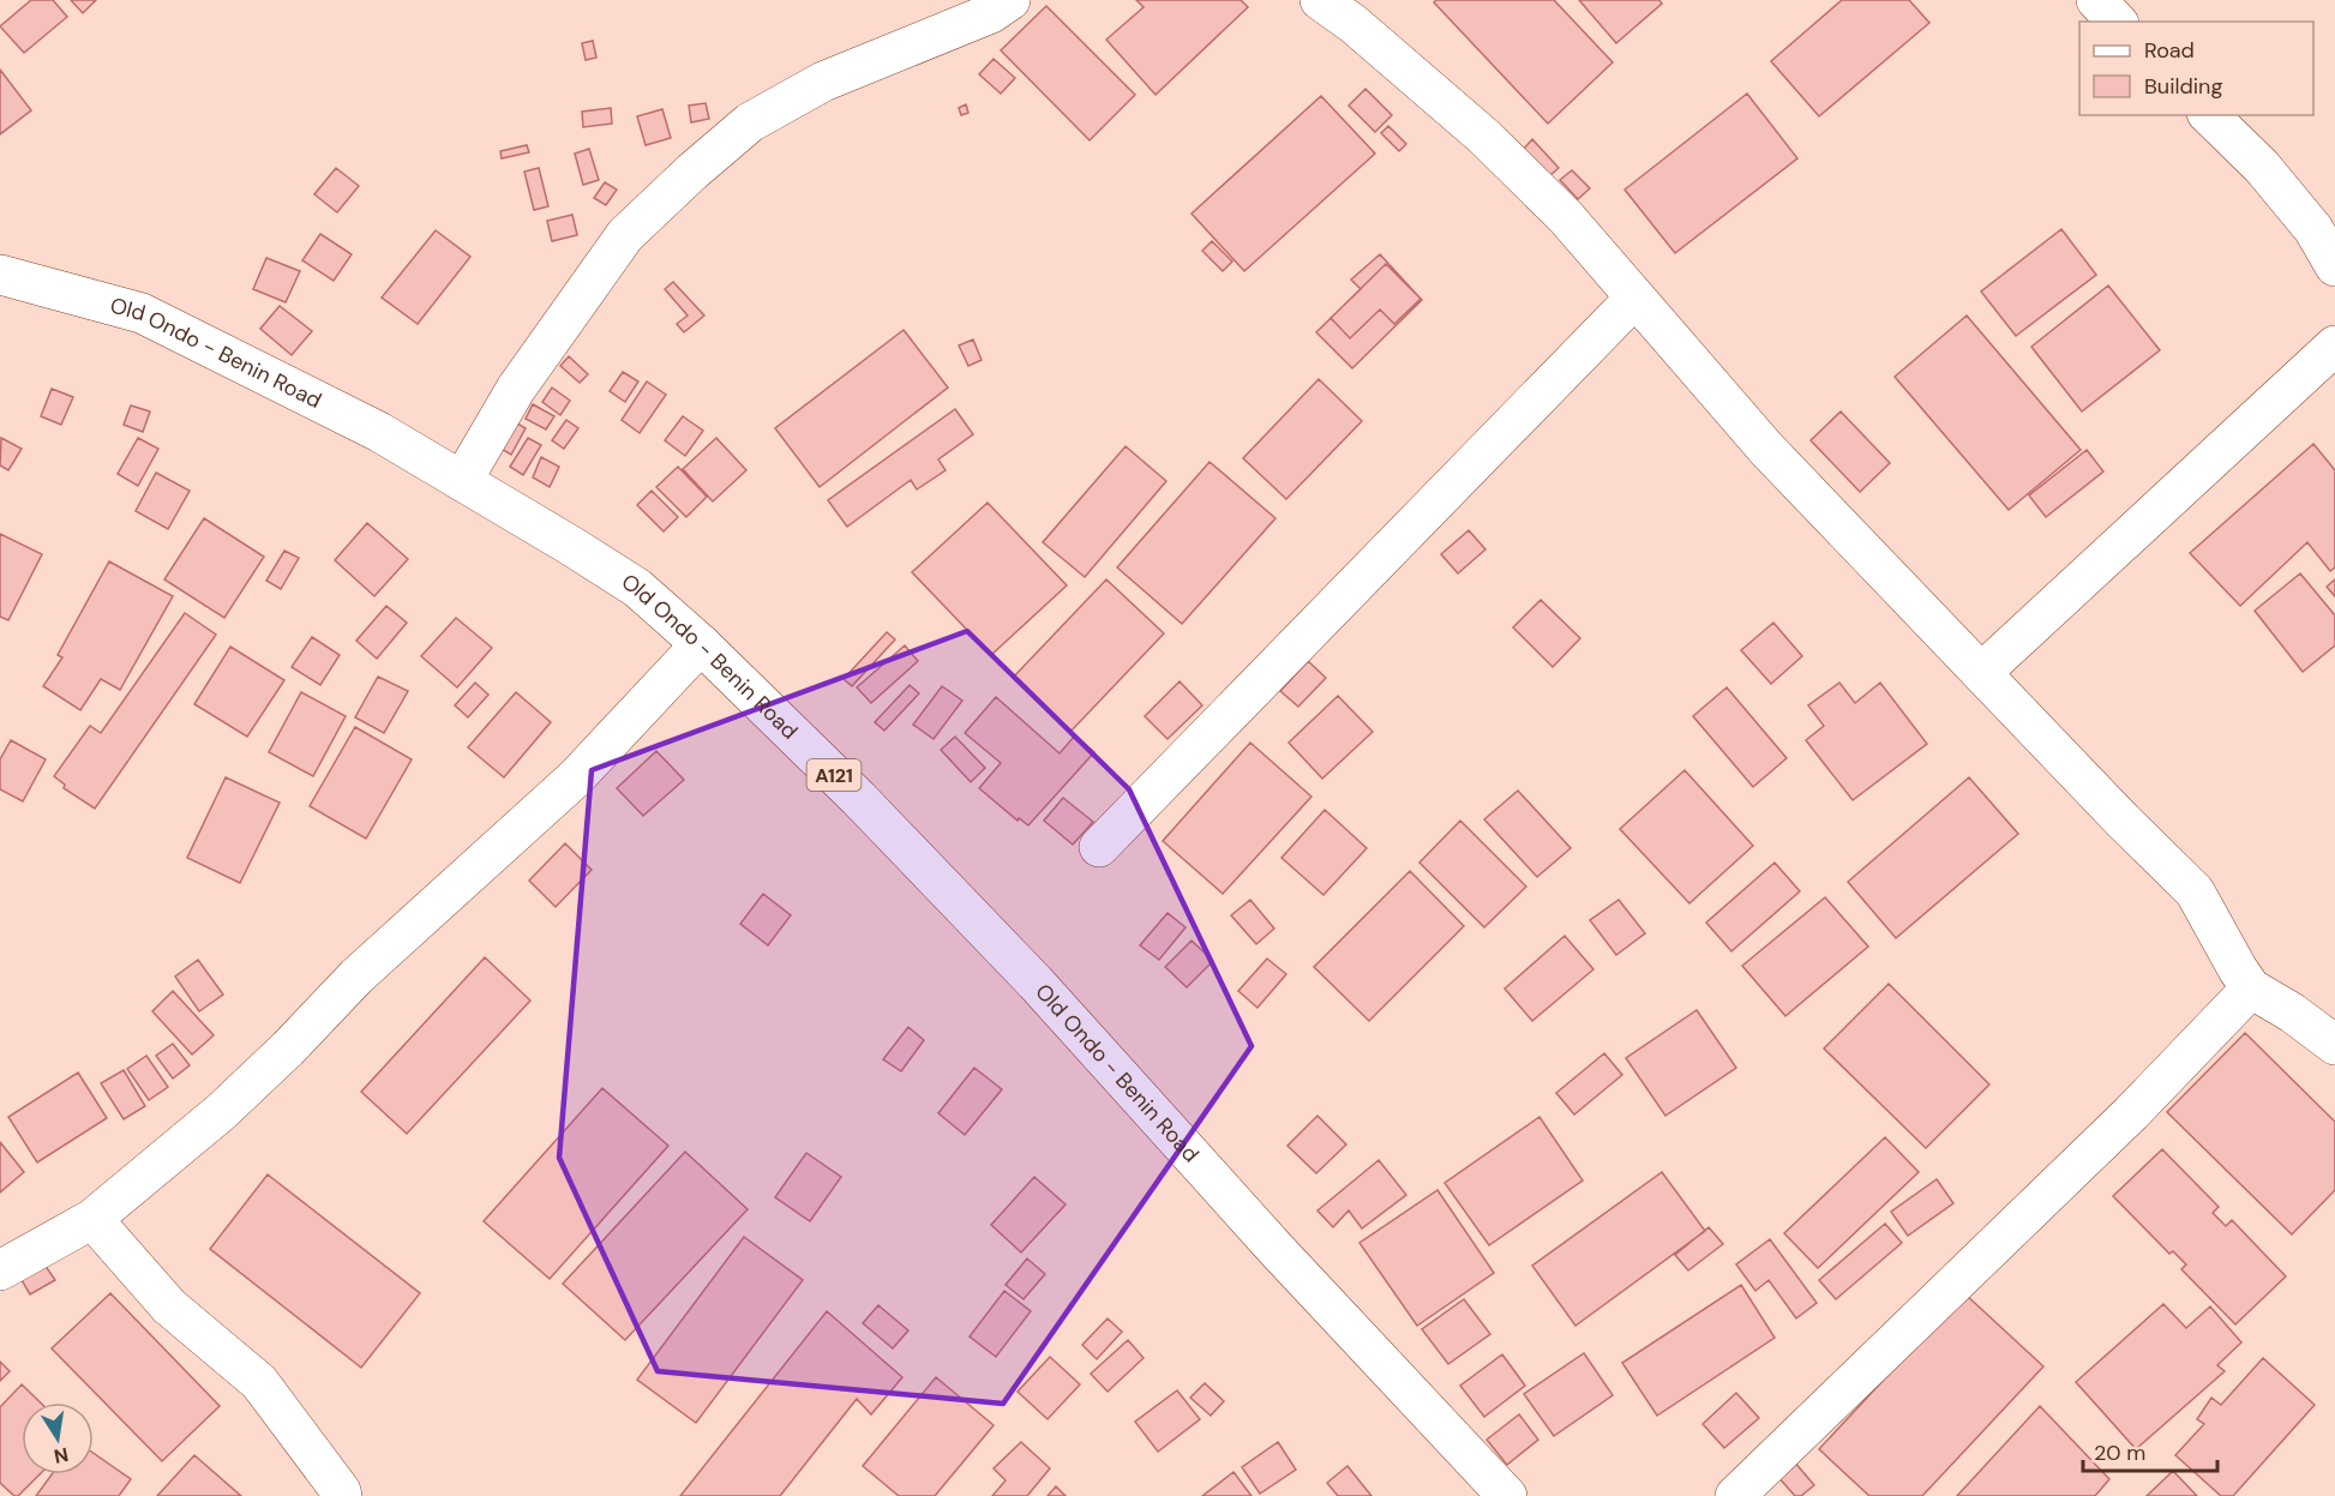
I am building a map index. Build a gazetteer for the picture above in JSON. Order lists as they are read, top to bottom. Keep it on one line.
{"streets":{"street":["Old Ondo - Benin Road","A121"]},"legend":["Road","Building"],"scale_bar":"20 m","north":"bottom"}
